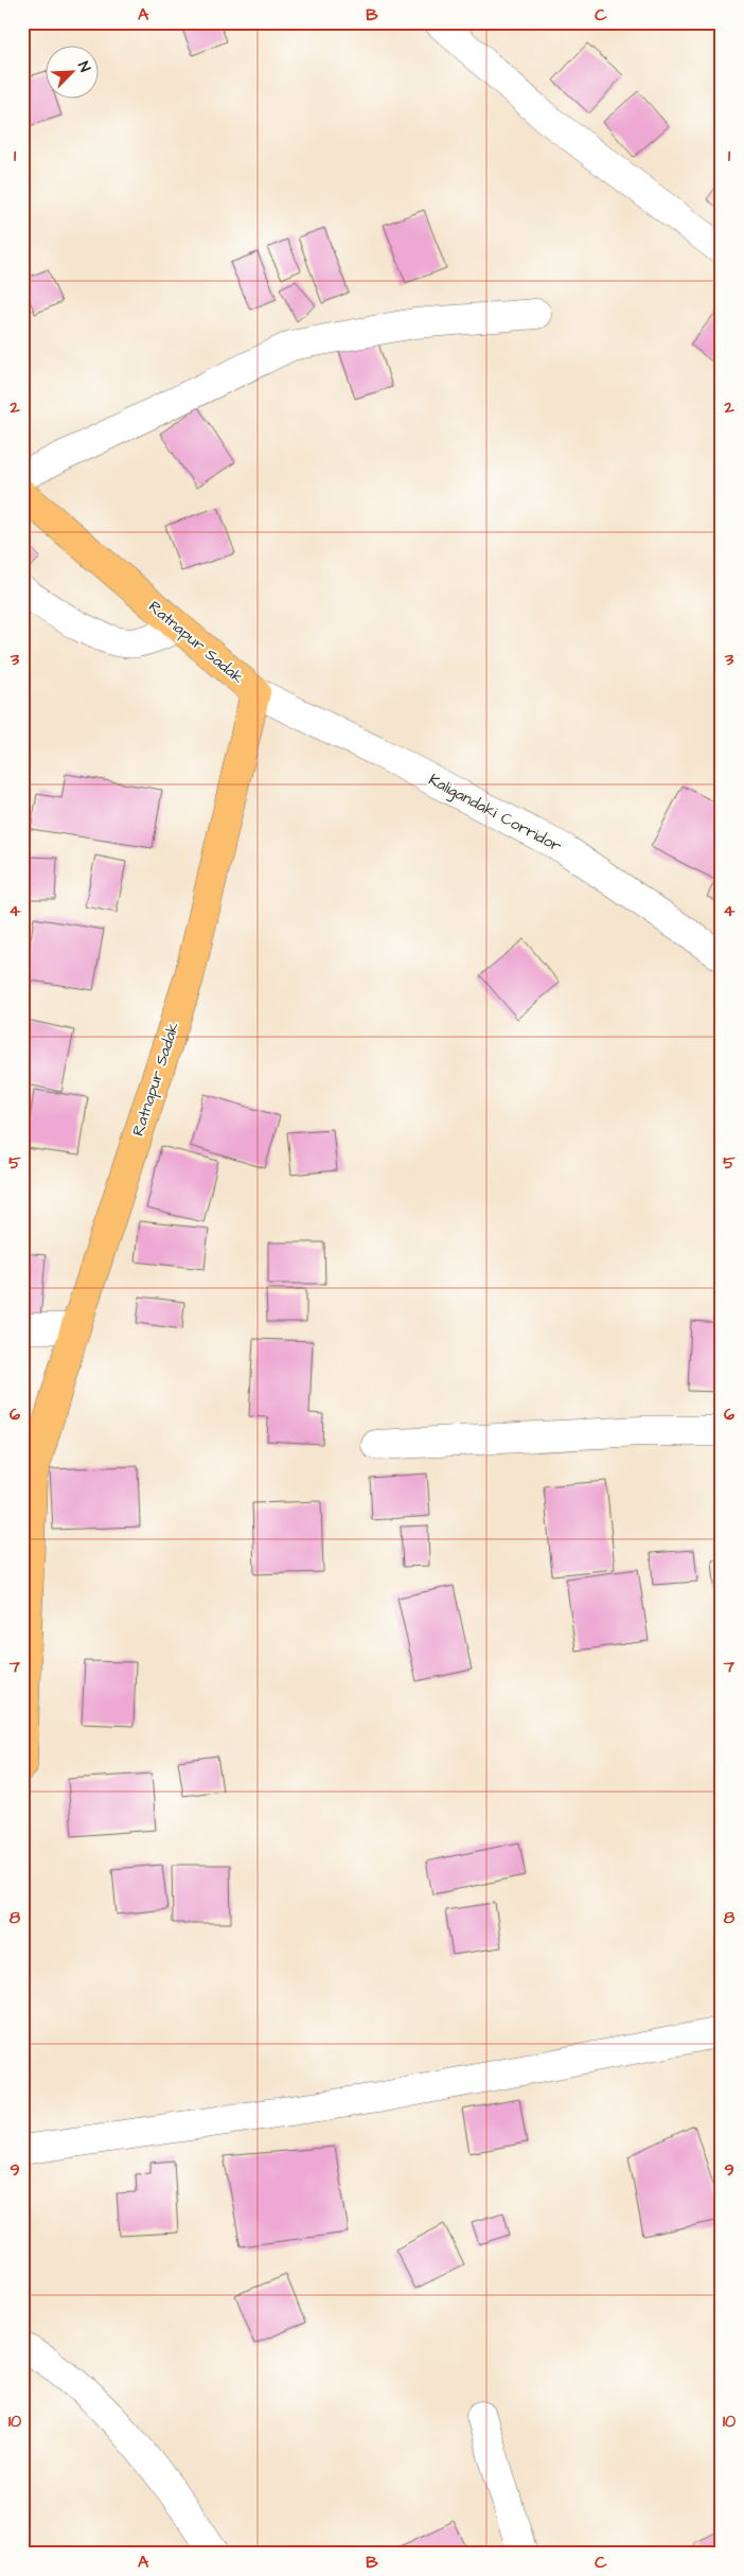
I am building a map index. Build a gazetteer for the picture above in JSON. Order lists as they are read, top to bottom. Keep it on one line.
{"streets":{"main road":["Ratnapur Sadak"],"street":["Kaligandaki Corridor"]},"crossings":[["Ratnapur Sadak","Kaligandaki Corridor"]],"north":"top right","grid":{"columns":["A","B","C"],"rows":["1","2","3","4","5","6","7","8","9","10"]}}
